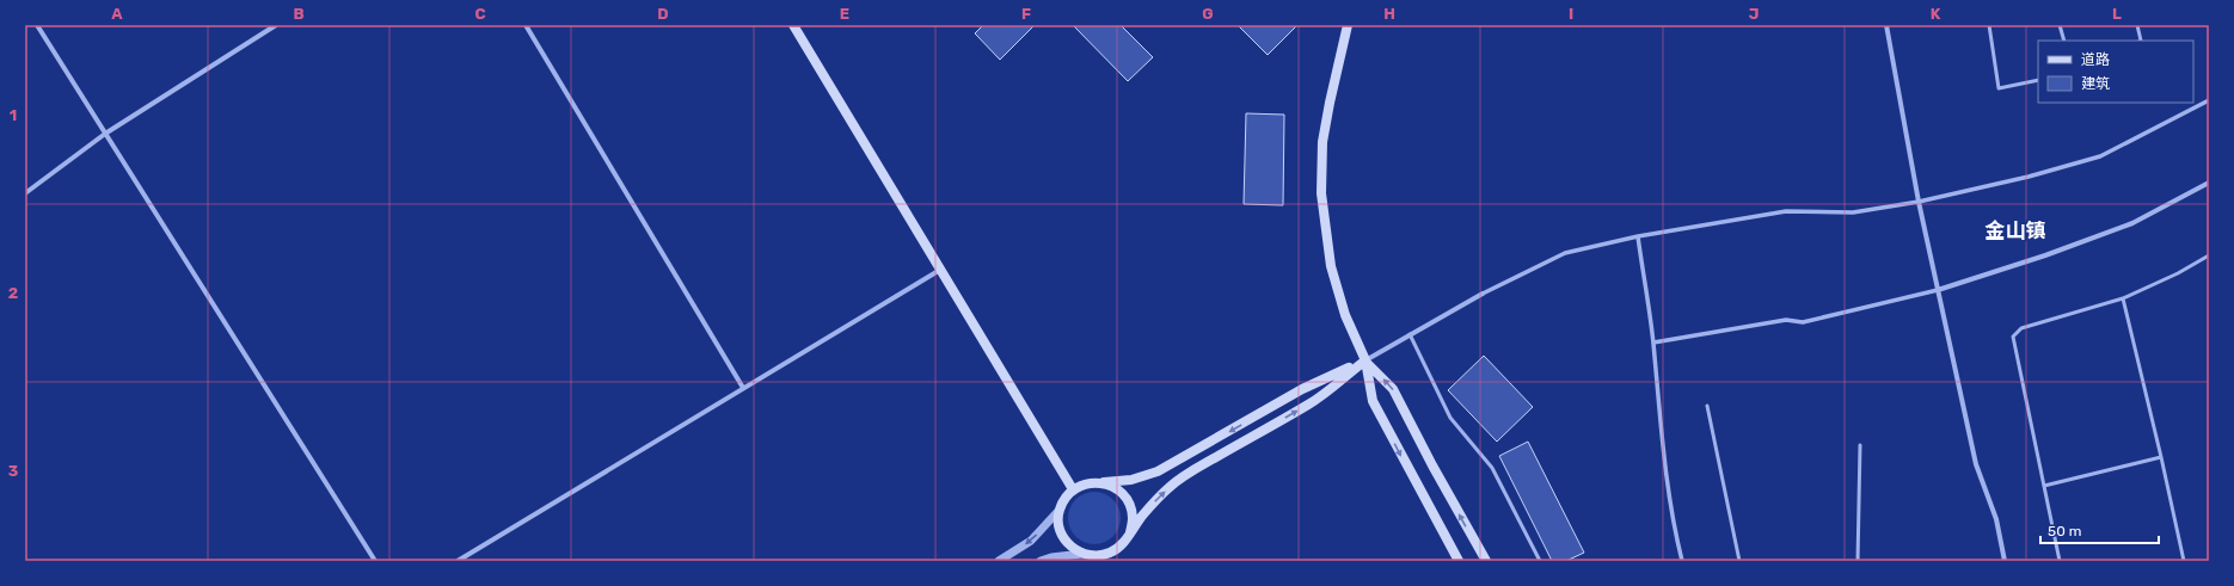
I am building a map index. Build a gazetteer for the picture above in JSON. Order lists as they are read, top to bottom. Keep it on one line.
{"districts":["金山镇"],"legend":["道路","建筑"],"scale_bar":"50 m","grid":{"columns":["A","B","C","D","E","F","G","H","I","J","K","L"],"rows":["1","2","3"]}}
